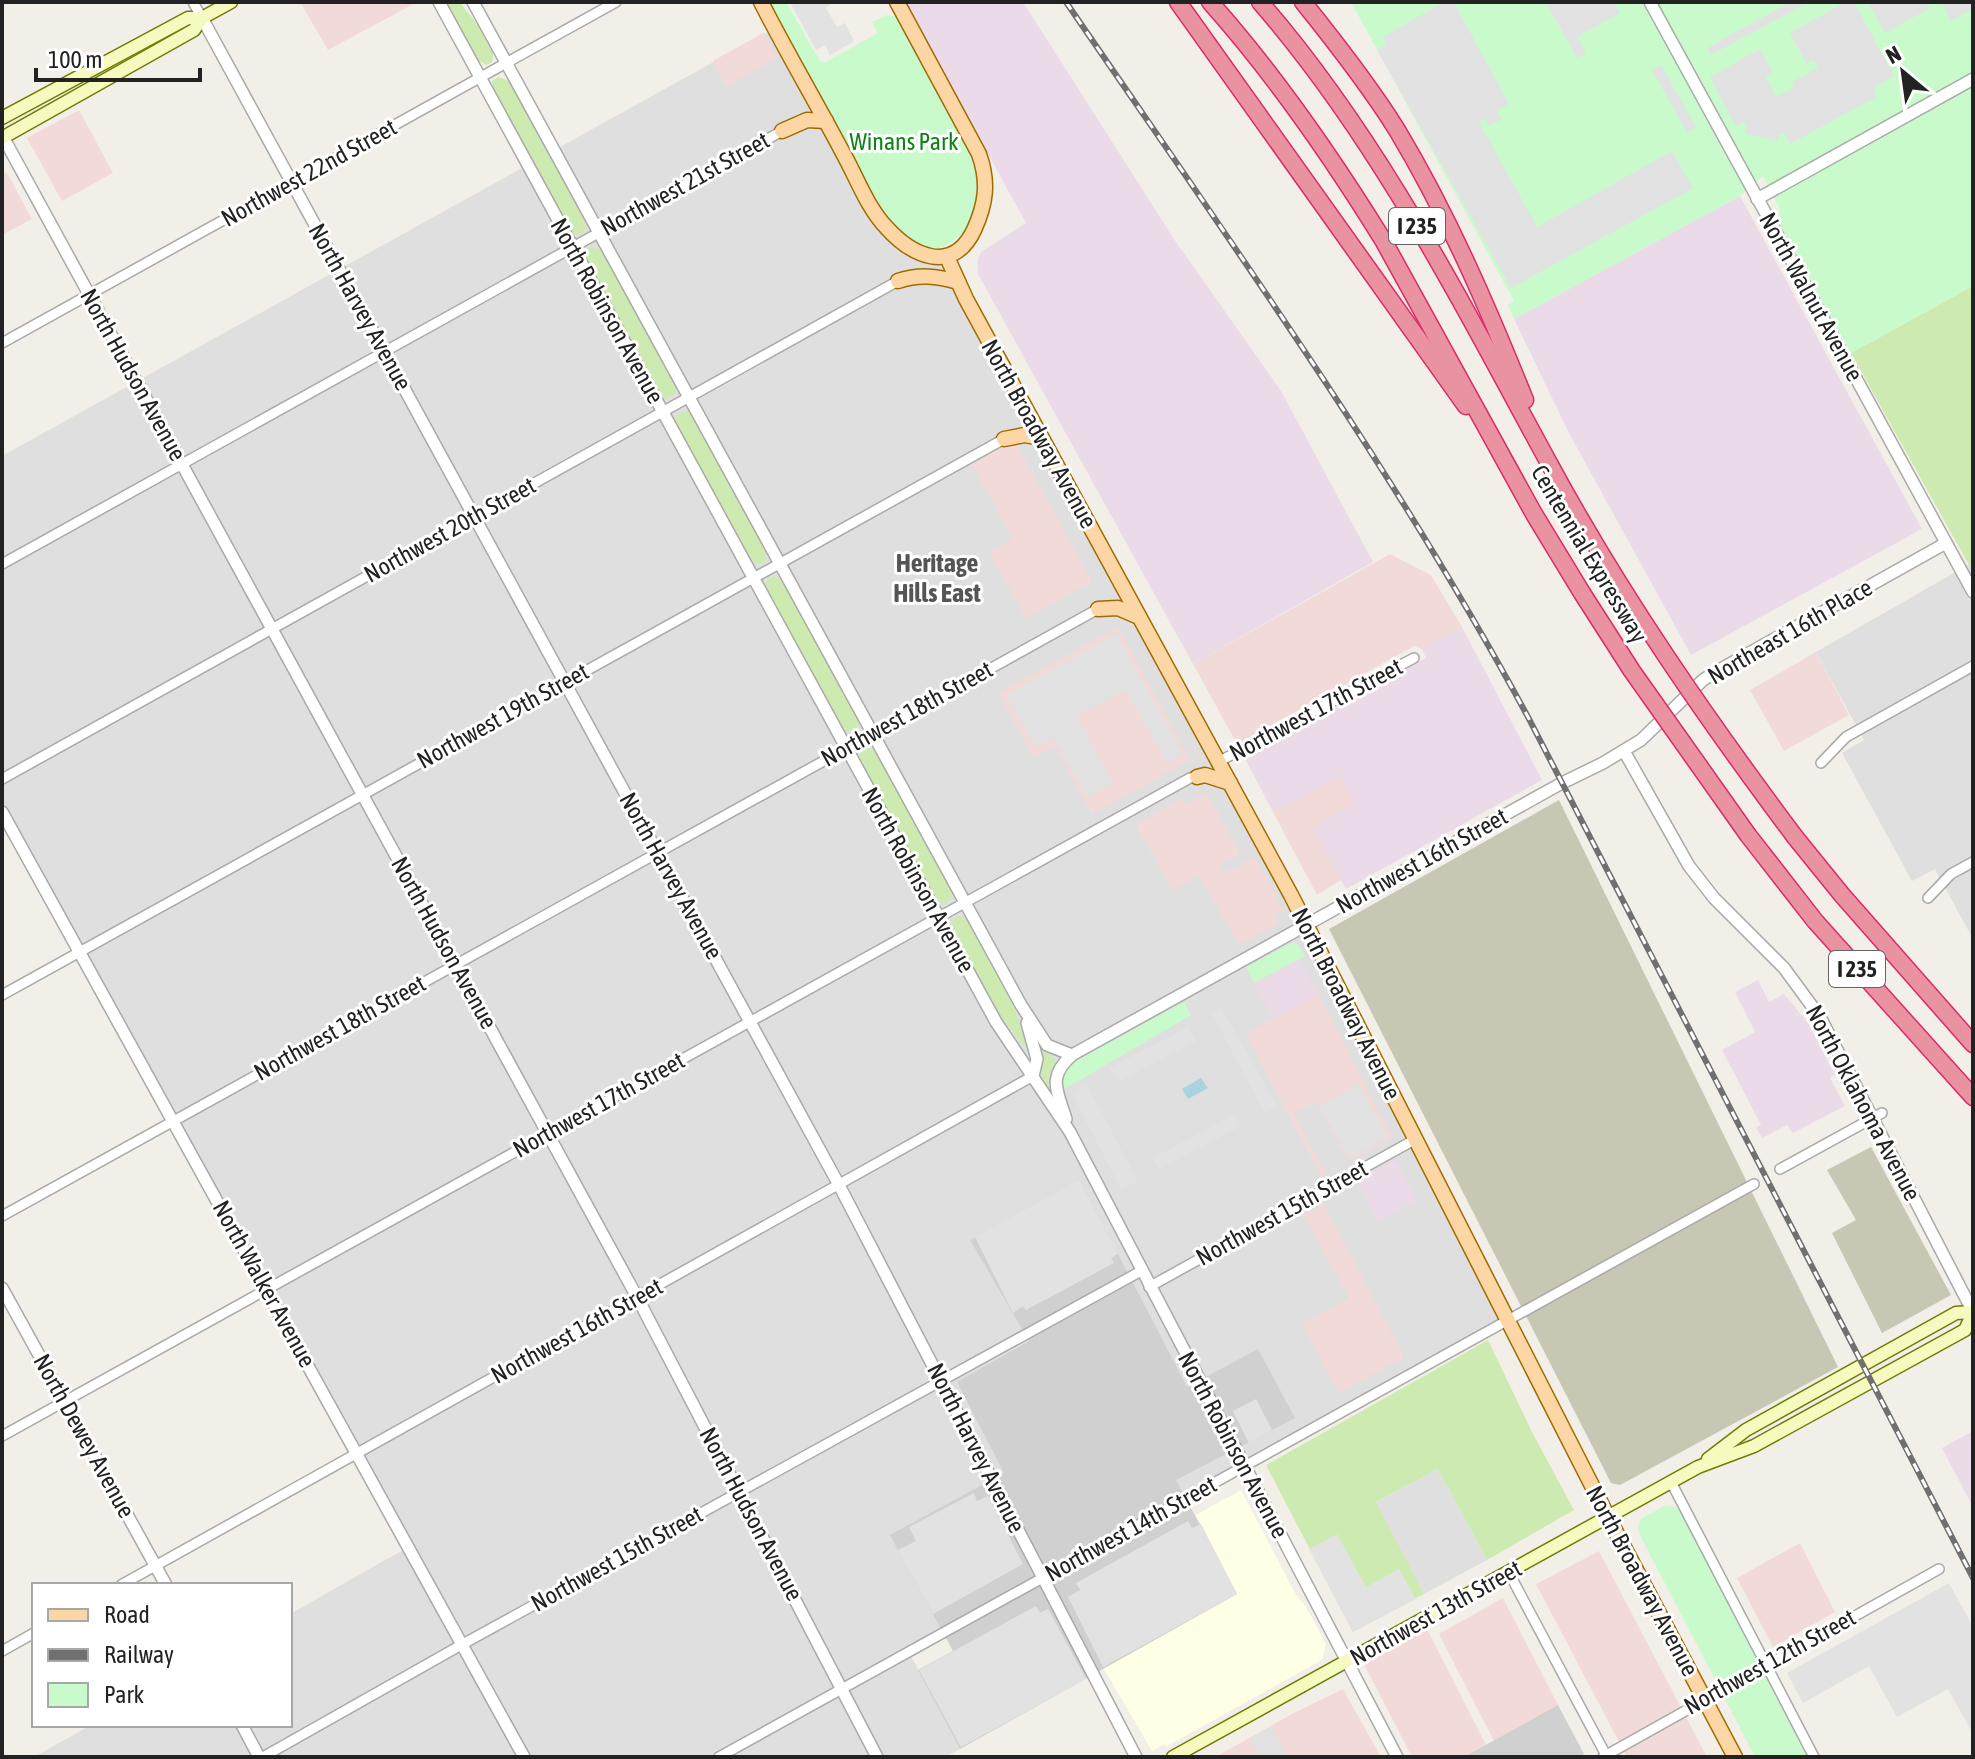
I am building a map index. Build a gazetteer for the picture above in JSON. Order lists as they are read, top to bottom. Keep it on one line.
{"streets":{"highway":["I 235","Centennial Expressway"],"main road":["North Broadway Avenue","Northwest 13th Street"],"street":["Northwest 22nd Street","Northwest 21st Street","North Walnut Avenue","North Harvey Avenue","North Robinson Avenue","North Hudson Avenue","Northwest 20th Street","Northeast 16th Place","Northwest 17th Street","Northwest 18th Street","Northwest 19th Street","Northwest 16th Street","North Oklahoma Avenue","Northwest 15th Street","North Walker Avenue","North Dewey Avenue","Northwest 14th Street","Northwest 12th Street"]},"crossings":[["Northwest 22nd Street","North Harvey Avenue"],["Northwest 22nd Street","North Robinson Avenue"],["Northwest 22nd Street","North Hudson Avenue"],["Northwest 21st Street","North Harvey Avenue"],["Northwest 21st Street","North Robinson Avenue"],["Northwest 21st Street","North Hudson Avenue"],["North Walnut Avenue","Northeast 16th Place"],["North Harvey Avenue","Northwest 20th Street"],["North Harvey Avenue","Northwest 17th Street"],["North Harvey Avenue","Northwest 18th Street"],["North Harvey Avenue","Northwest 19th Street"],["North Harvey Avenue","Northwest 16th Street"],["North Harvey Avenue","Northwest 15th Street"],["North Harvey Avenue","Northwest 14th Street"],["North Robinson Avenue","Northwest 20th Street"],["North Robinson Avenue","Northwest 17th Street"],["North Robinson Avenue","Northwest 18th Street"],["North Robinson Avenue","Northwest 19th Street"],["North Robinson Avenue","Northwest 16th Street"],["North Robinson Avenue","Northwest 15th Street"],["North Robinson Avenue","Northwest 14th Street"],["North Robinson Avenue","Northwest 13th Street"],["North Hudson Avenue","Northwest 20th Street"],["North Hudson Avenue","Northwest 17th Street"],["North Hudson Avenue","Northwest 18th Street"],["North Hudson Avenue","Northwest 19th Street"],["North Hudson Avenue","Northwest 16th Street"],["North Hudson Avenue","Northwest 15th Street"],["North Hudson Avenue","Northwest 14th Street"],["North Broadway Avenue","Northwest 17th Street"],["North Broadway Avenue","Northwest 16th Street"],["North Broadway Avenue","Northwest 15th Street"],["North Broadway Avenue","Northwest 14th Street"],["North Broadway Avenue","Northwest 13th Street"],["North Broadway Avenue","Northwest 12th Street"],["Northeast 16th Place","Northwest 16th Street"],["Northeast 16th Place","North Oklahoma Avenue"],["Northwest 17th Street","North Walker Avenue"],["Northwest 17th Street","North Dewey Avenue"],["Northwest 18th Street","North Walker Avenue"],["Northwest 19th Street","North Walker Avenue"],["Northwest 16th Street","North Walker Avenue"],["Northwest 16th Street","North Dewey Avenue"],["North Oklahoma Avenue","Northwest 13th Street"],["Northwest 15th Street","North Walker Avenue"]],"districts":["Heritage Hills East"],"parks":["Winans Park"],"legend":["Road","Railway","Park"],"scale_bar":"100 m","north":"top left"}
